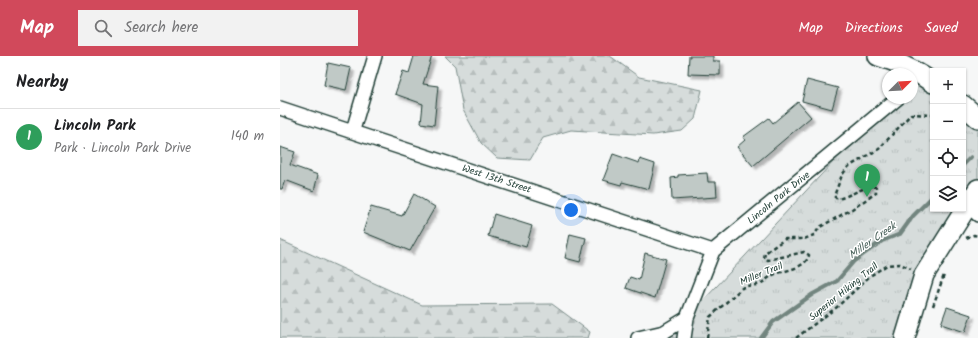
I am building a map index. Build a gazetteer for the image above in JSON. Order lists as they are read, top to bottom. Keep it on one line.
{"streets":{"street":["West 13th Street","Lincoln Park Drive"],"path":["Miller Trail","Superior Hiking Trail"]},"crossings":[["West 13th Street","Lincoln Park Drive"]],"water":["Miller Creek"],"north":"top right","page":{"header":"Map","search":"Search here","nav":["Map","Directions","Saved"],"heading":"Nearby","map_buttons":["+","−"],"list":[{"mark":"1","name":"Lincoln Park","note":"Park · Lincoln Park Drive","value":"140 m"}],"pins":"1"}}
